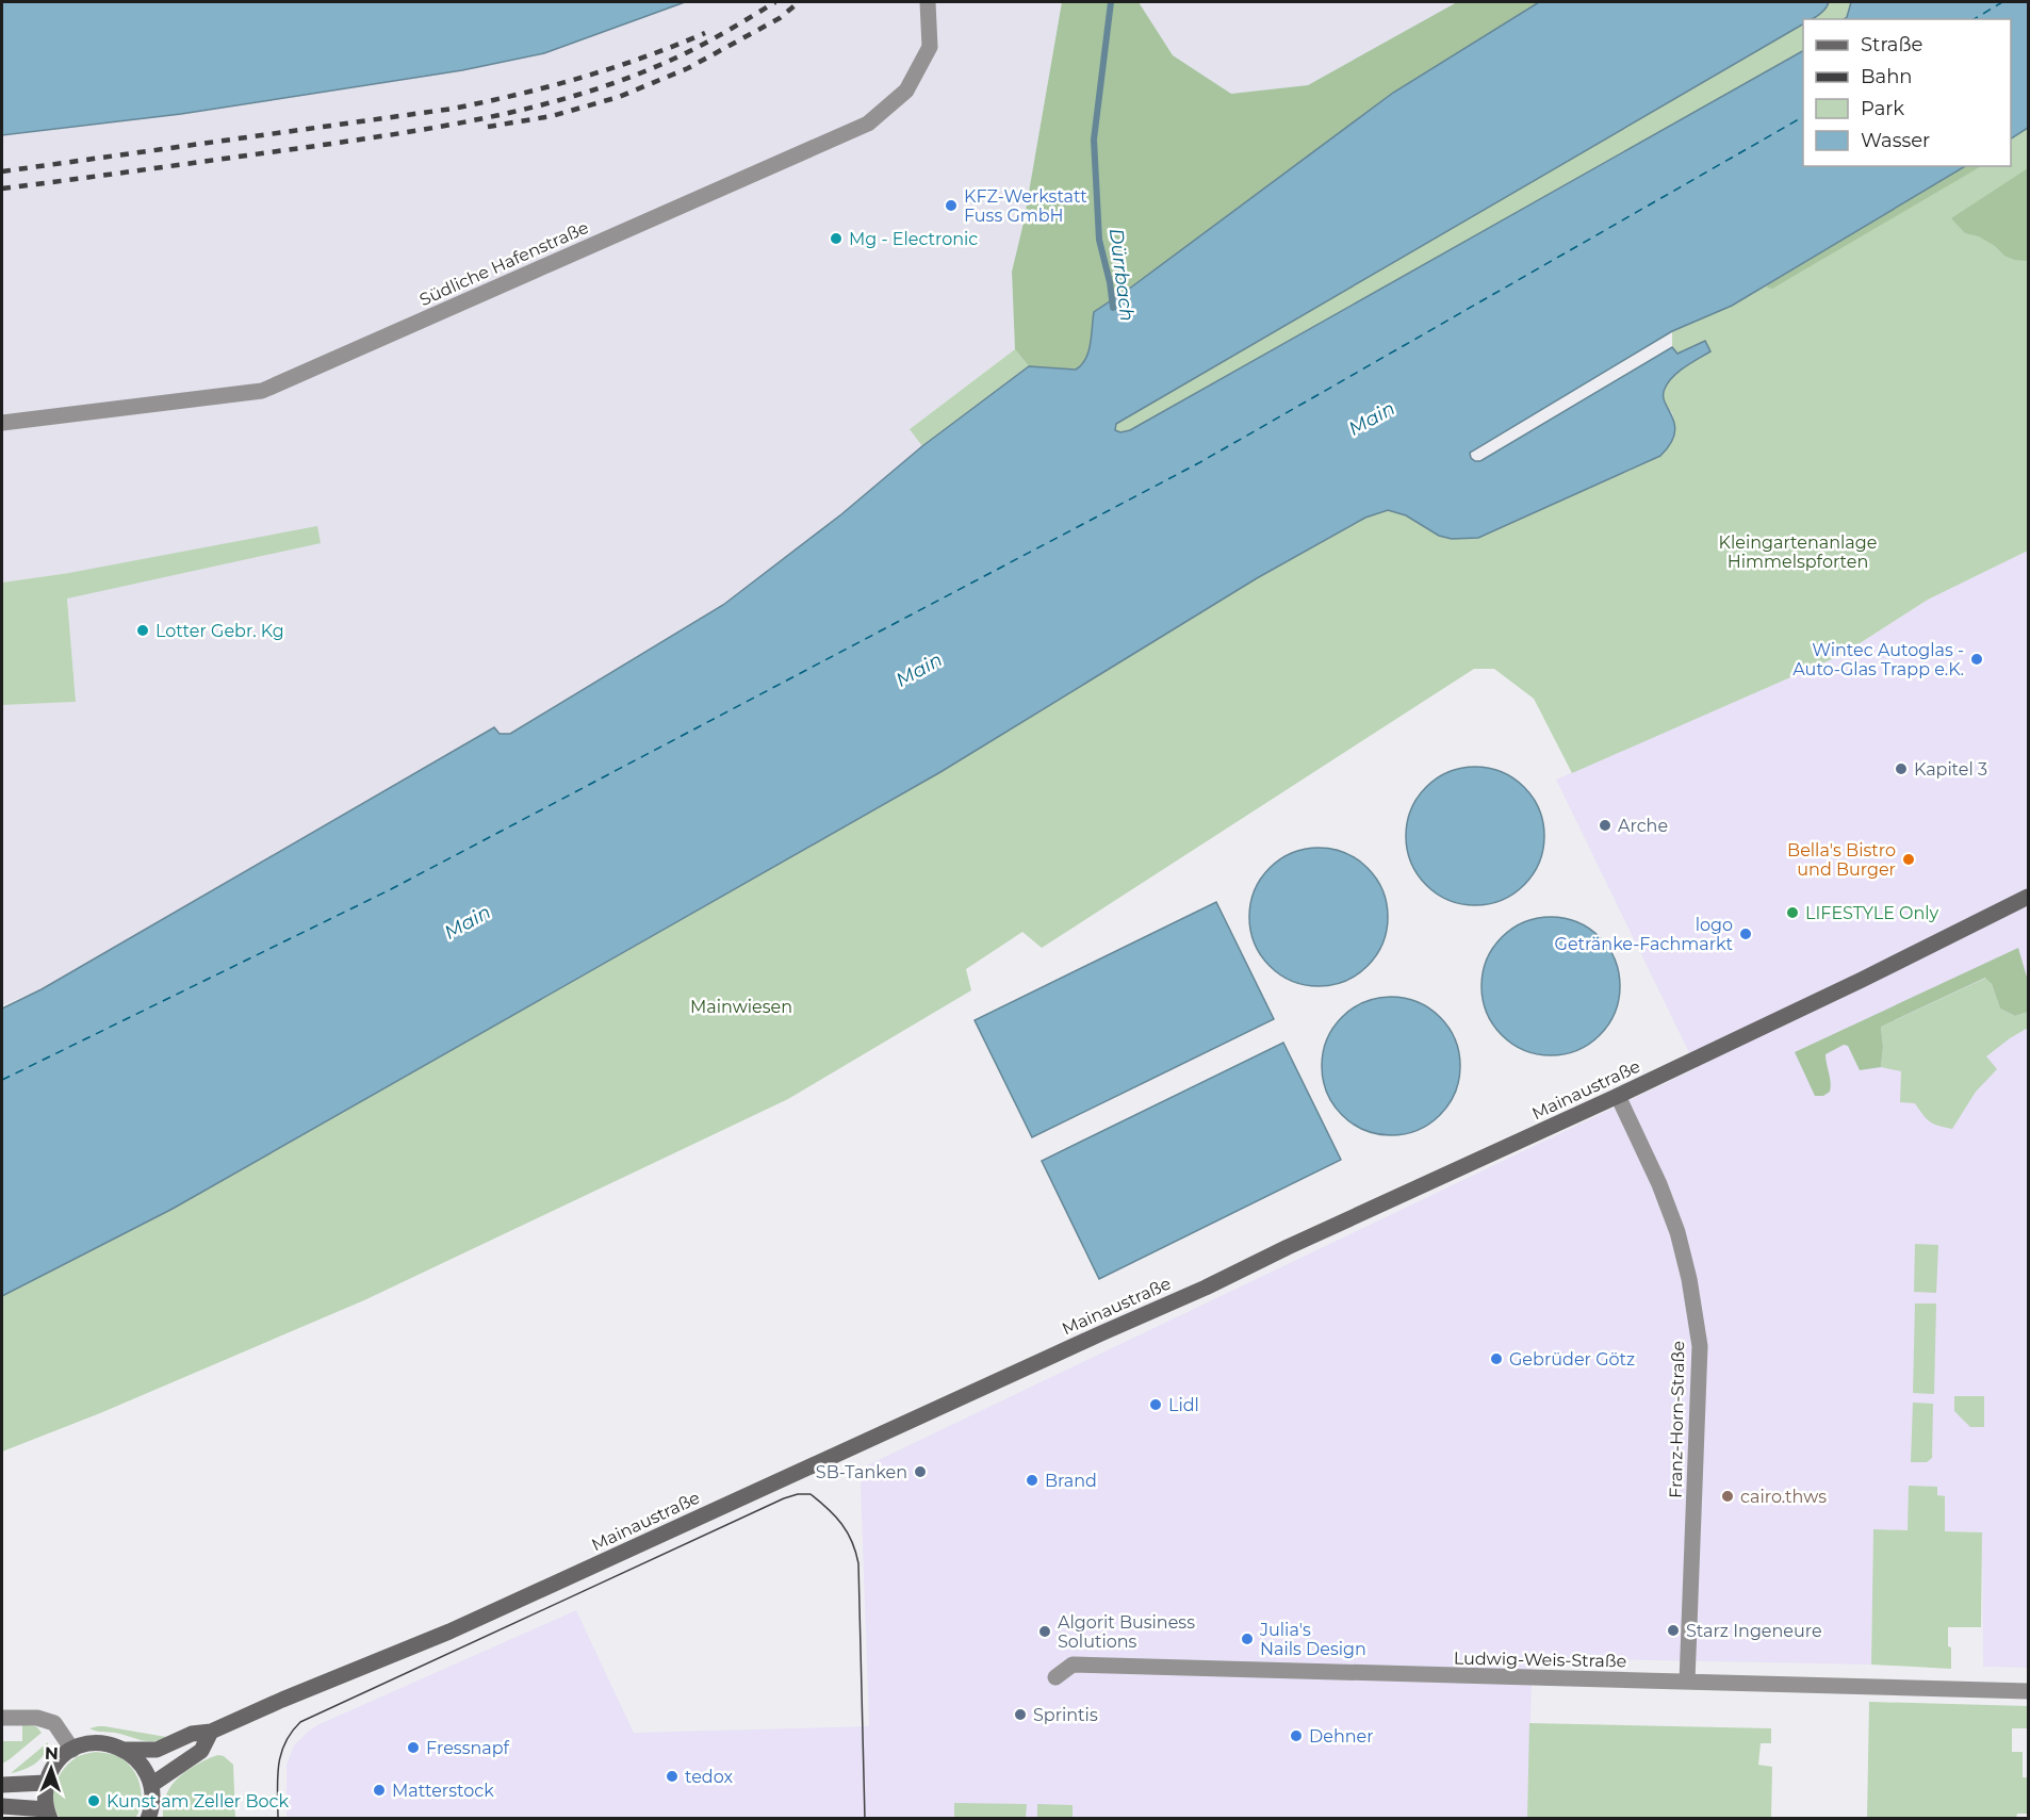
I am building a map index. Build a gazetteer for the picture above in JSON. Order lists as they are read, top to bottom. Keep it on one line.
{"streets":{"main road":["Mainaustraße"],"street":["Südliche Hafenstraße","Franz-Horn-Straße","Ludwig-Weis-Straße"]},"crossings":[["Mainaustraße","Franz-Horn-Straße"],["Franz-Horn-Straße","Ludwig-Weis-Straße"]],"water":["Dürrbach","Main"],"parks":["Kleingartenanlage Himmelspforten","Mainwiesen"],"places":["KFZ-Werkstatt Fuss GmbH","Mg - Electronic","Lotter Gebr. Kg","Wintec Autoglas - Auto-Glas Trapp e.K.","Kapitel 3","Arche","Bella's Bistro und Burger","LIFESTYLE Only","logo Getränke-Fachmarkt","Gebrüder Götz","Lidl","SB-Tanken","Brand","cairo.thws","Starz Ingeneure","Algorit Business Solutions","Julia's Nails Design","Sprintis","Dehner","Fressnapf","tedox","Matterstock","Kunst am Zeller Bock"],"legend":["Straße","Bahn","Park","Wasser"],"north":"top"}
